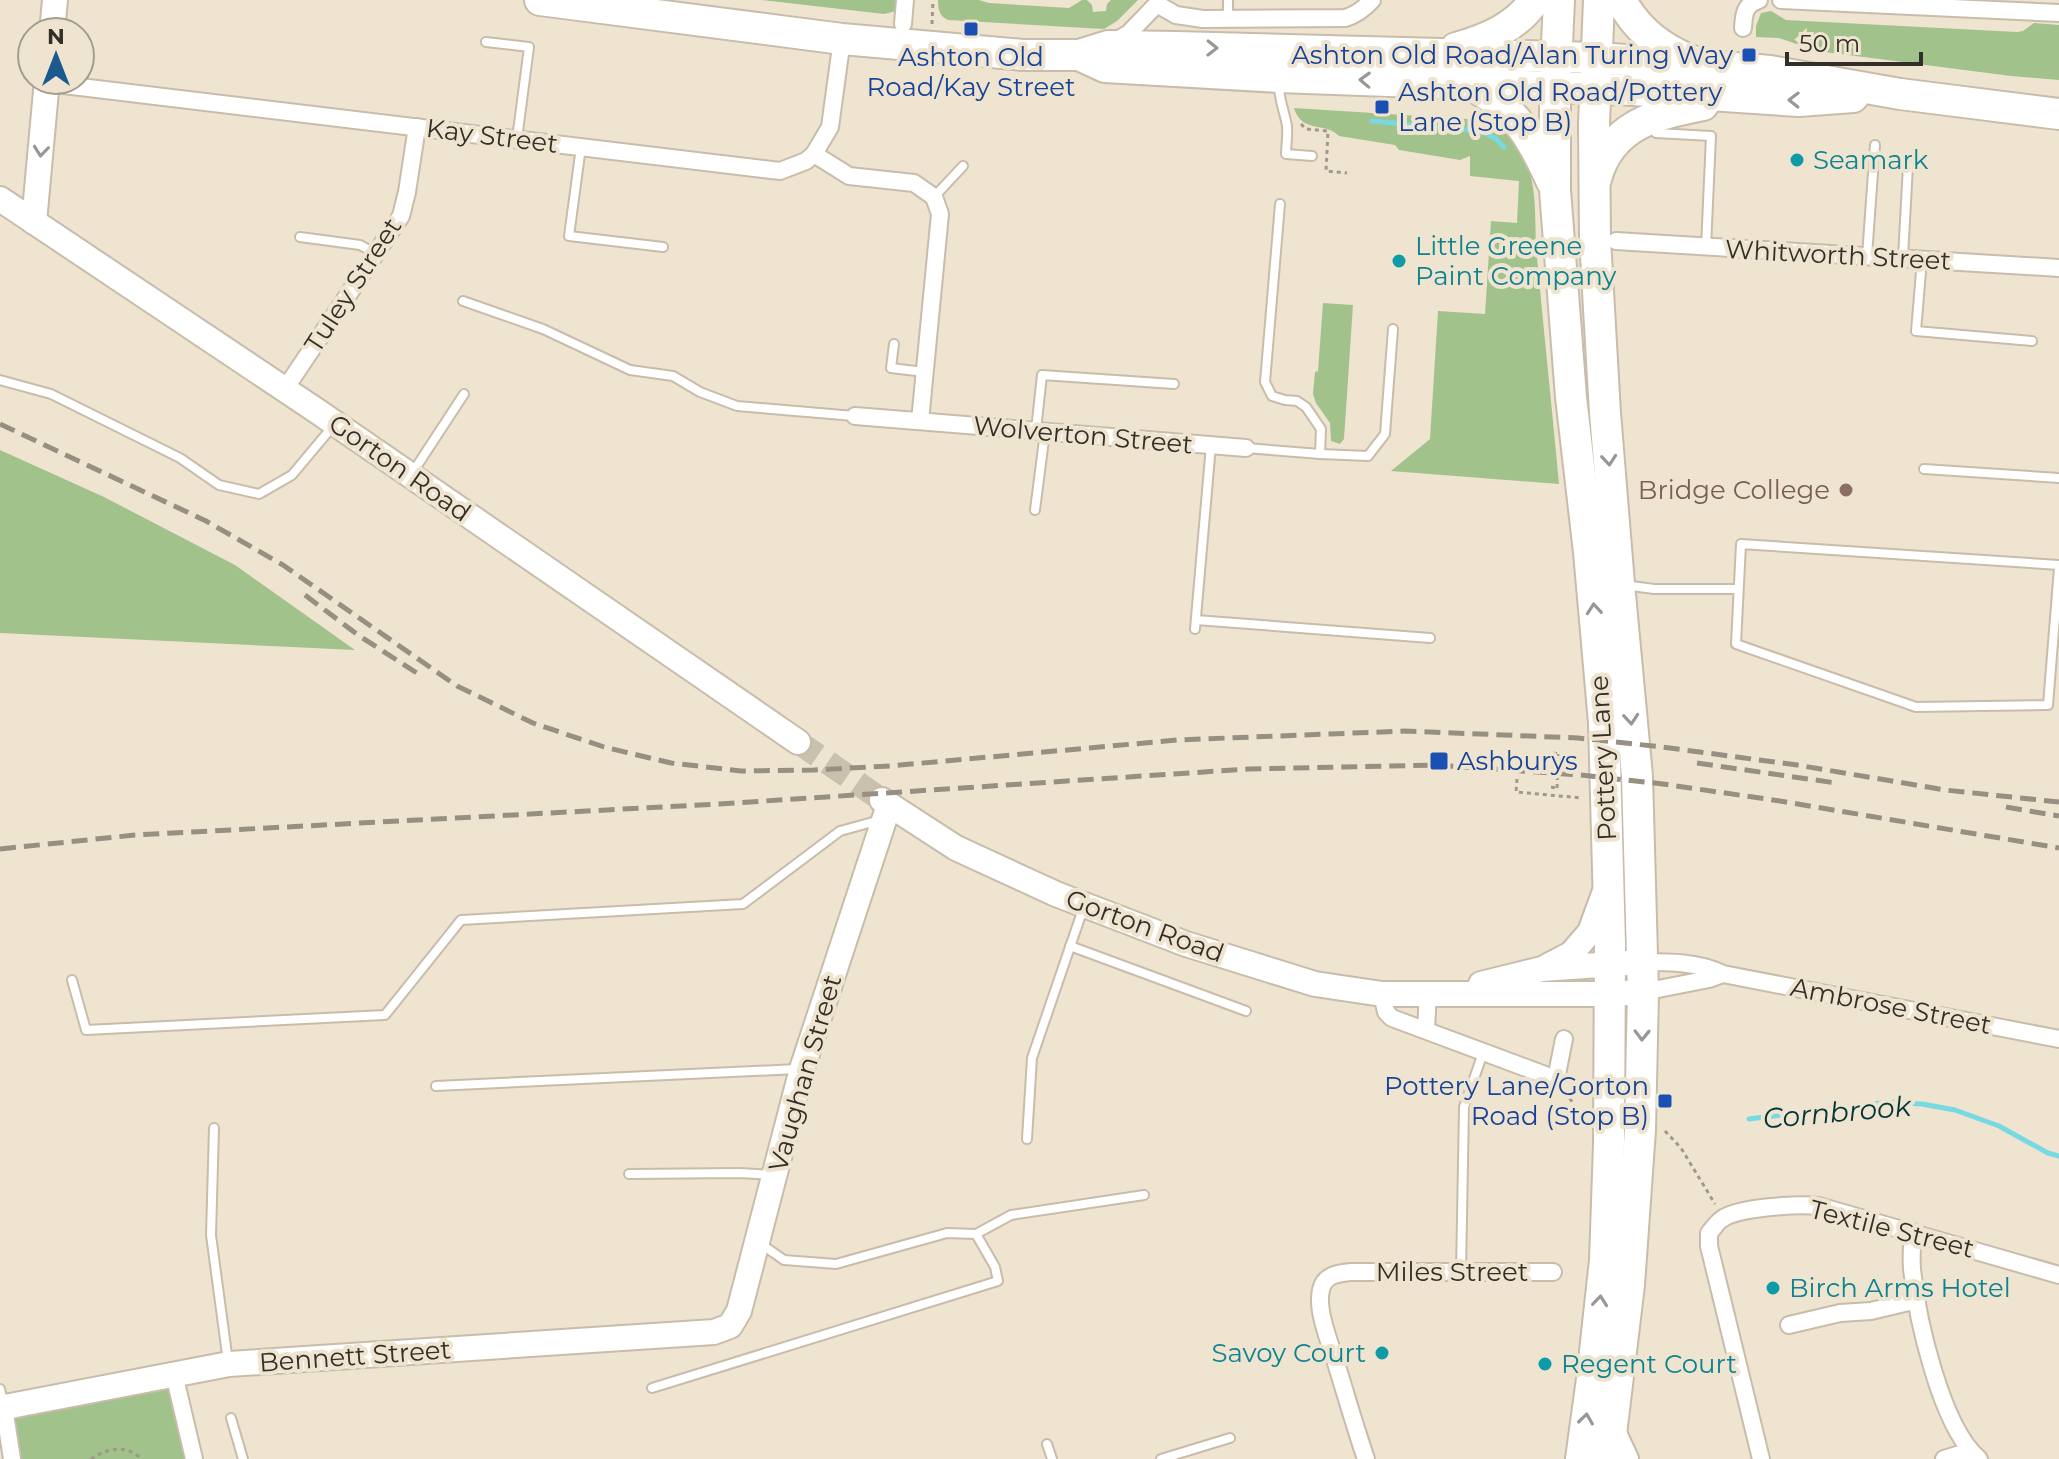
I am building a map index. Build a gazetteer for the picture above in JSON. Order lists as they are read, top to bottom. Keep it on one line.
{"streets":{"highway":["Pottery Lane"],"street":["Kay Street","Whitworth Street","Tuley Street","Wolverton Street","Gorton Road","Ambrose Street","Vaughan Street","Textile Street","Miles Street","Bennett Street"]},"crossings":[["Kay Street","Tuley Street"],["Tuley Street","Gorton Road"],["Gorton Road","Pottery Lane"],["Gorton Road","Ambrose Street"],["Gorton Road","Vaughan Street"],["Pottery Lane","Ambrose Street"],["Vaughan Street","Bennett Street"]],"water":["Cornbrook"],"places":{"transit":["Ashton Old Road/Kay Street","Ashton Old Road/Alan Turing Way","Ashton Old Road/Pottery Lane (Stop B)","Ashburys","Pottery Lane/Gorton Road (Stop B)"],"other":["Seamark","Little Greene Paint Company","Bridge College","Birch Arms Hotel","Savoy Court","Regent Court"]},"scale_bar":"50 m","north":"top"}
